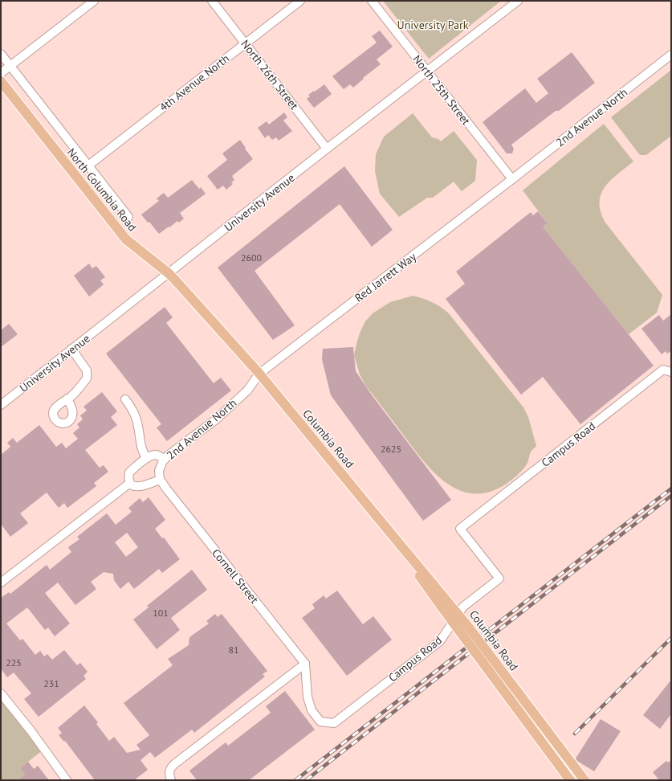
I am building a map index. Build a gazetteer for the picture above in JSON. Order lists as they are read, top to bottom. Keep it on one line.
{"streets":{"main road":["North Columbia Road","Columbia Road"],"street":["North 26th Street","4th Avenue North","North 25th Street","2nd Avenue North","University Avenue","Red Jarrett Way","Campus Road","Cornell Street"]},"crossings":[["North 26th Street","4th Avenue North"],["North 26th Street","University Avenue"],["North 25th Street","2nd Avenue North"],["North 25th Street","University Avenue"],["North 25th Street","Red Jarrett Way"],["2nd Avenue North","North Columbia Road"],["2nd Avenue North","Red Jarrett Way"],["2nd Avenue North","Columbia Road"],["2nd Avenue North","Cornell Street"],["North Columbia Road","University Avenue"],["North Columbia Road","Red Jarrett Way"],["North Columbia Road","Columbia Road"],["Red Jarrett Way","Columbia Road"],["Campus Road","Cornell Street"]],"parks":["University Park"],"house_numbers":["2600","2625","101","81","225","231"]}
